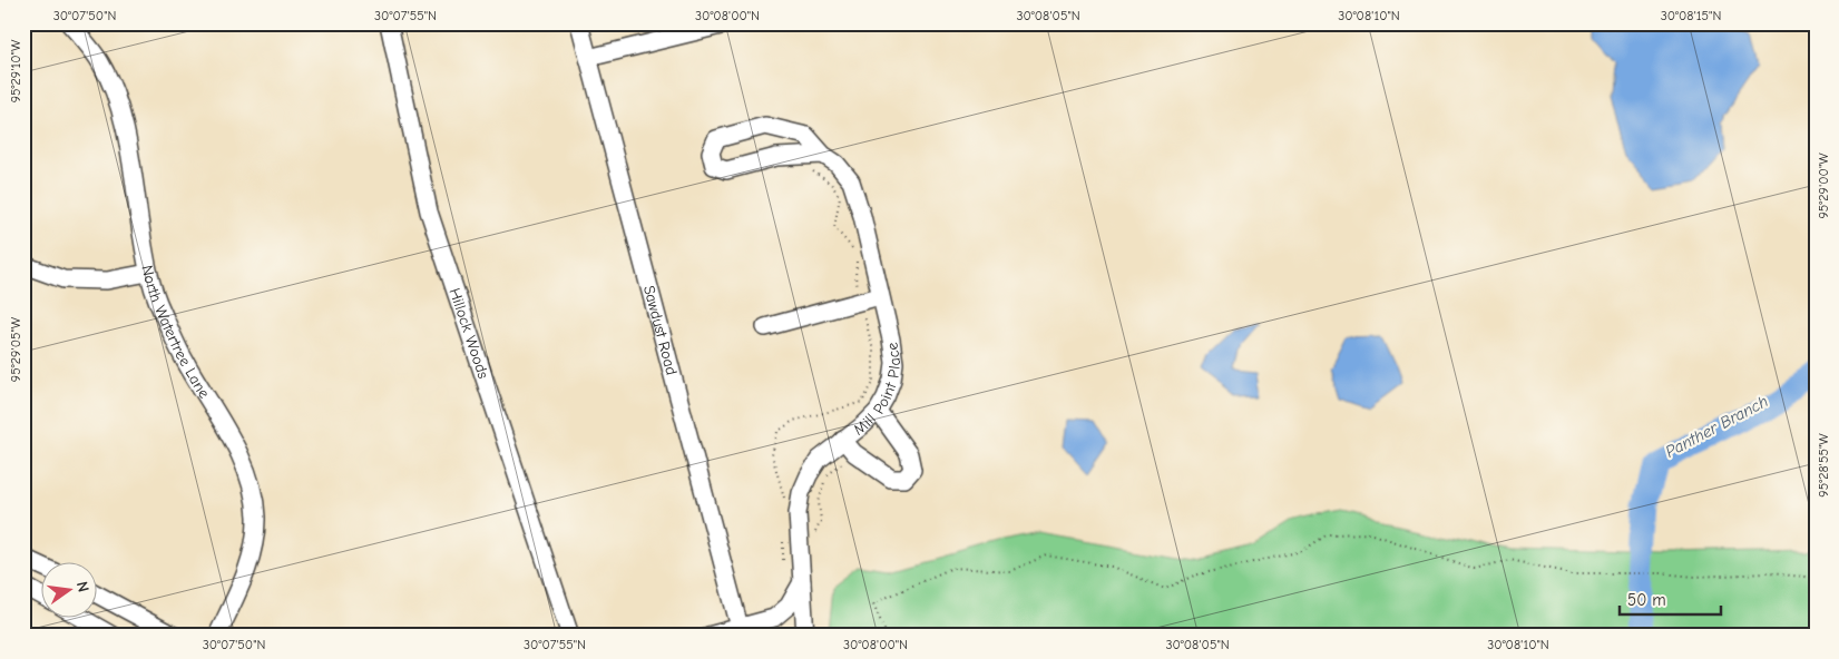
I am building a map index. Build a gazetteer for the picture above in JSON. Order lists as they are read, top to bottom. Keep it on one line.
{"streets":{"street":["North Watertree Lane","Sawdust Road","Hillock Woods","Mill Point Place"]},"water":["Panther Branch"],"scale_bar":"50 m","north":"right","coordinates":["30°07'50\"N","30°07'55\"N","30°08'00\"N","30°08'05\"N","30°08'10\"N","30°08'15\"N","95°29'10\"W","95°29'00\"W","95°29'05\"W","95°28'55\"W"]}
